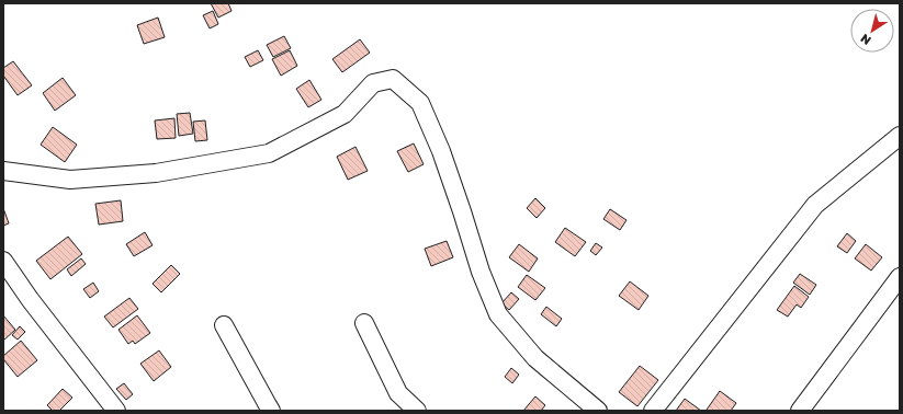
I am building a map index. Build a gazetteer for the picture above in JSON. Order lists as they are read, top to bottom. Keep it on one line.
{"north":"bottom left"}
